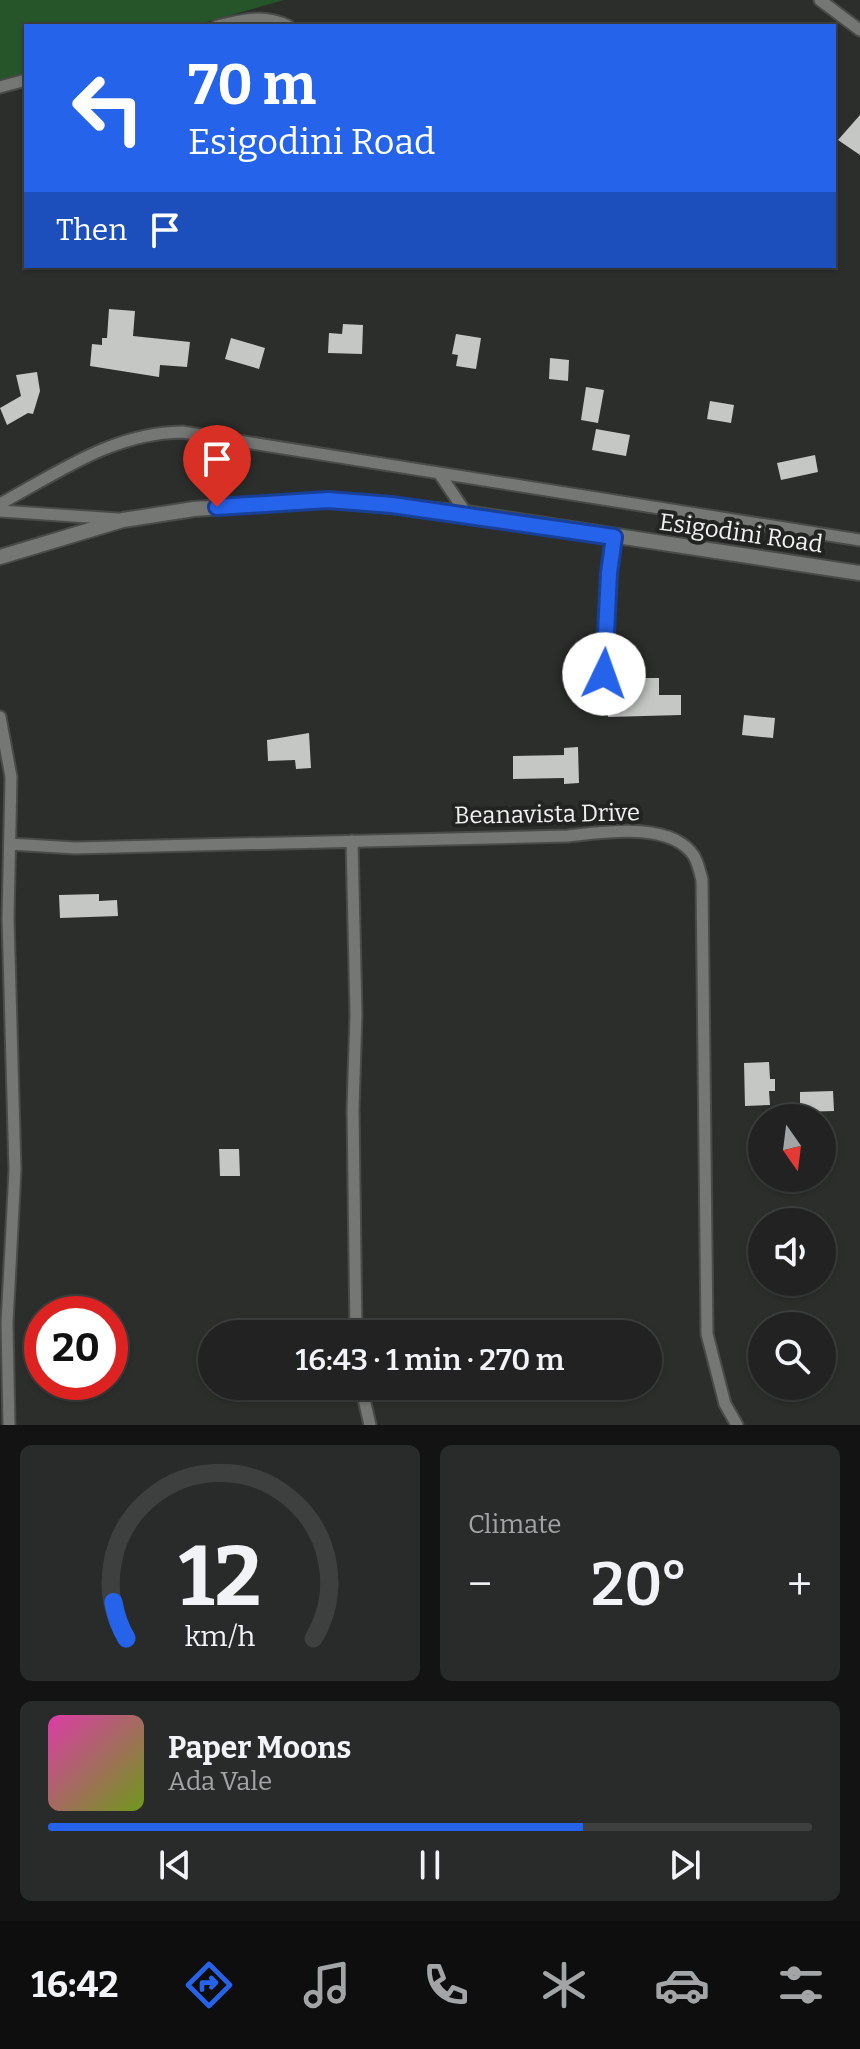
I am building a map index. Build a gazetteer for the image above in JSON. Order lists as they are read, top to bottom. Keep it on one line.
{"streets":{"main road":["Esigodini Road"],"street":["Beanavista Drive"]},"north":"bottom","page":{"turn":["70 m","Esigodini Road"],"then":"Then","limit":"20","trip":"16:43 · 1 min · 270 m","tile":"Climate","heat":["−","20°","+"],"song":["Paper Moons","Ada Vale"],"tabs":"16:42","gauge":["12","km/h"]}}
